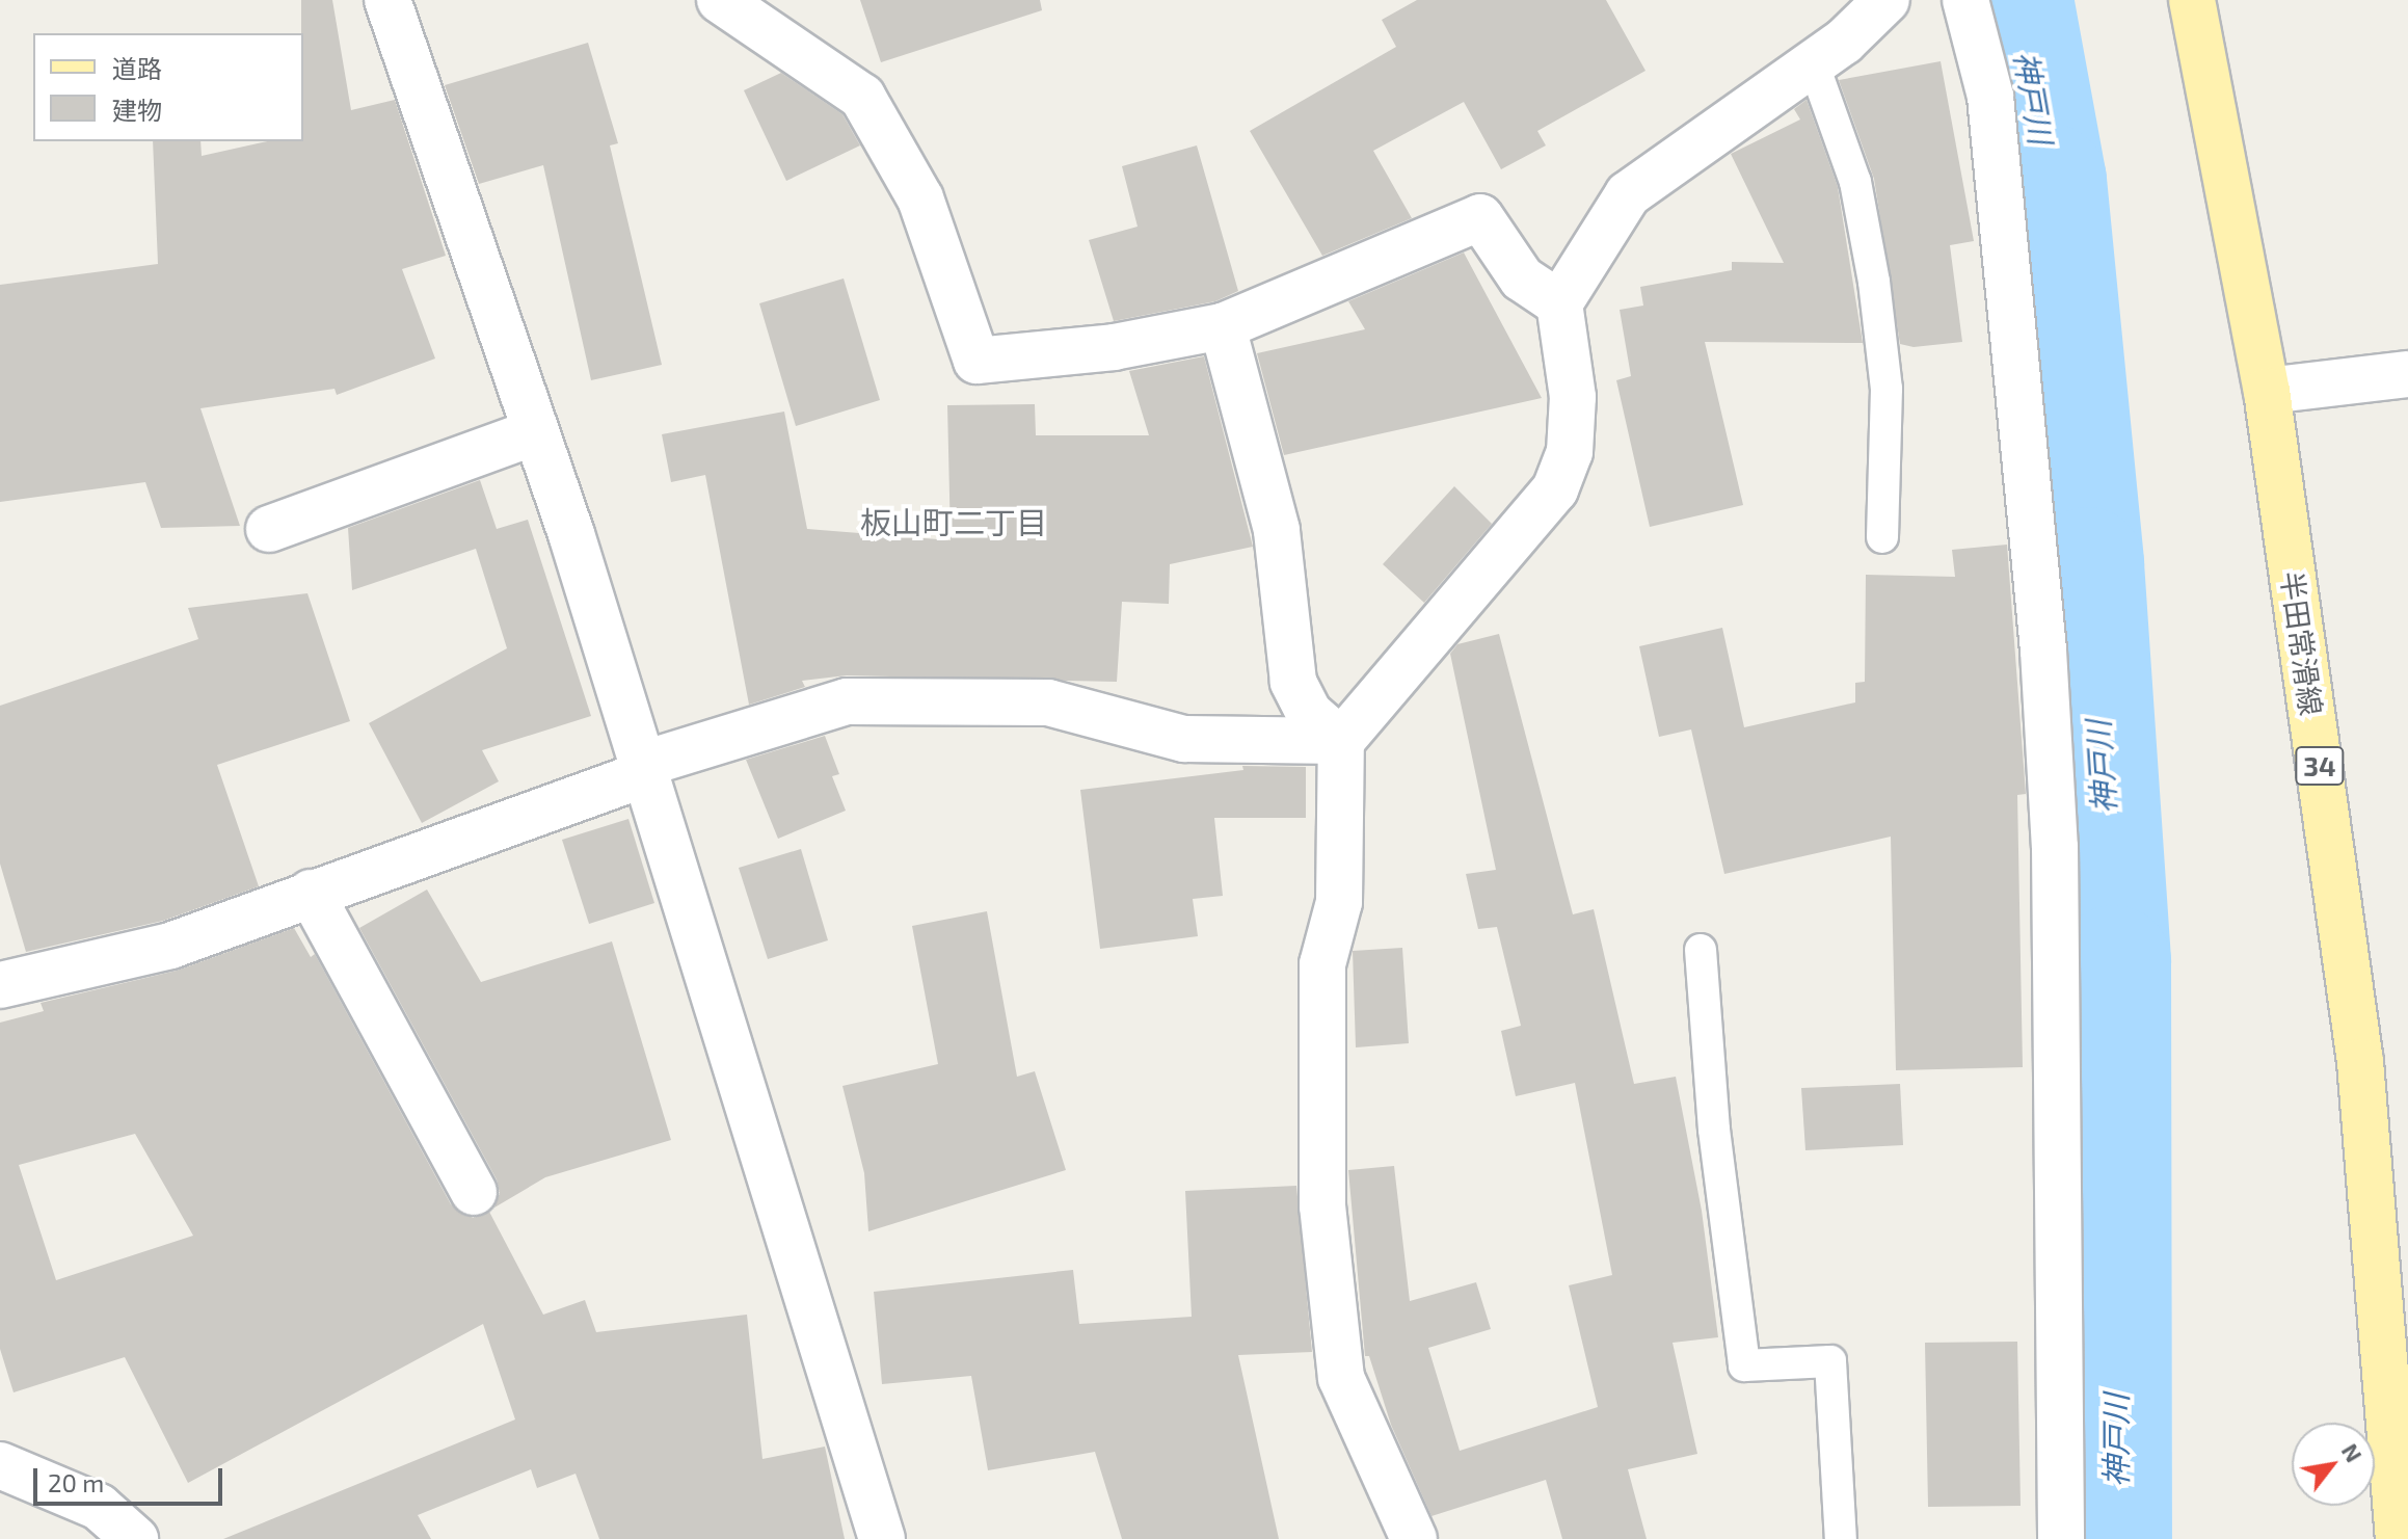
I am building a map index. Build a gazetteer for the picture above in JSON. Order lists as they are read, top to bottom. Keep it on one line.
{"streets":{"main road":["半田常滑線","34"]},"districts":["板山町二丁目"],"water":["神戸川"],"legend":["道路","建物"],"scale_bar":"20 m","north":"top right"}
